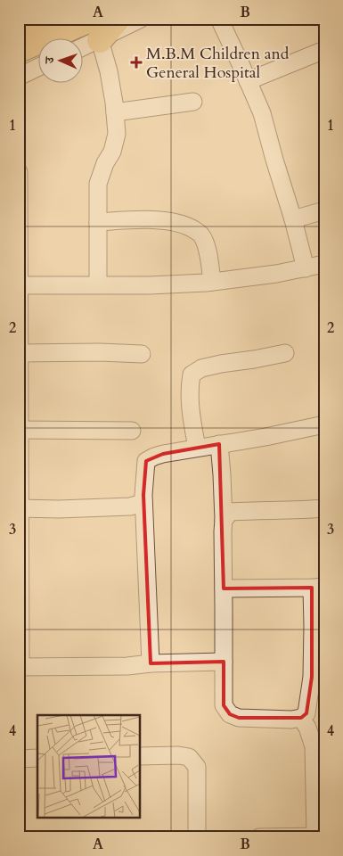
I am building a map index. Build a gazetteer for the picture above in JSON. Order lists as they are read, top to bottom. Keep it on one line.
{"places":{"health":["M.B.M Children and General Hospital"]},"north":"left","grid":{"columns":["A","B"],"rows":["1","2","3","4"]}}
